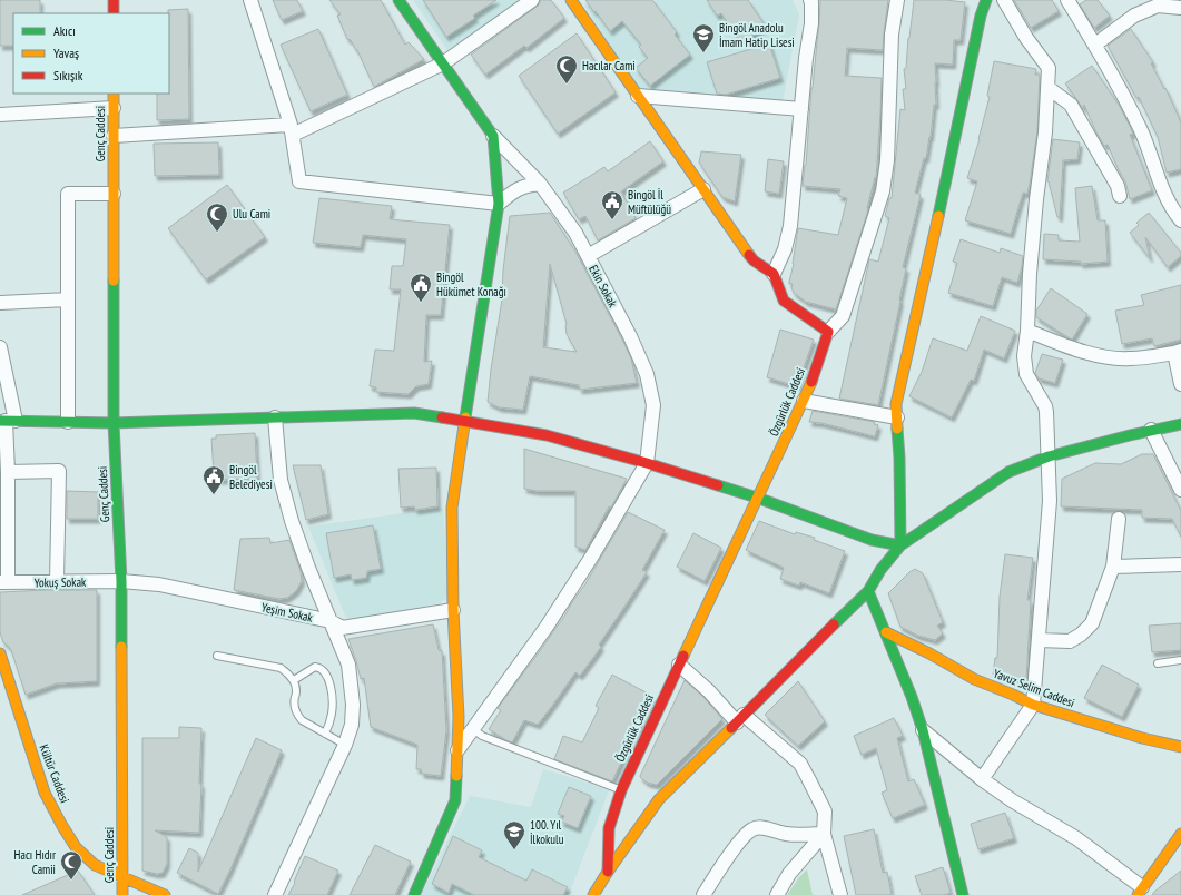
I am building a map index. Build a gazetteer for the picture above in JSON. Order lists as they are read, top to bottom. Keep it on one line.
{"streets":{"street":["Genç Caddesi","Ekin Sokak","Özgürlük Caddesi","Yokuş Sokak","Yeşim Sokak","Yavuz Selim Caddesi","Kültür Caddesi"]},"crossings":[["Genç Caddesi","Yokuş Sokak"],["Genç Caddesi","Yeşim Sokak"],["Genç Caddesi","Kültür Caddesi"],["Yokuş Sokak","Yeşim Sokak"]],"places":{"school or university":["Bingöl Anadolu İmam Hatip Lisesi","100. Yıl İlkokulu"],"mosque":["Hacılar Cami","Ulu Cami","Hacı Hıdır Camii"],"public building":["Bingöl İl Müftülüğü","Bingöl Hükümet Konağı","Bingöl Belediyesi"]},"legend":["Akıcı","Yavaş","Sıkışık"]}
